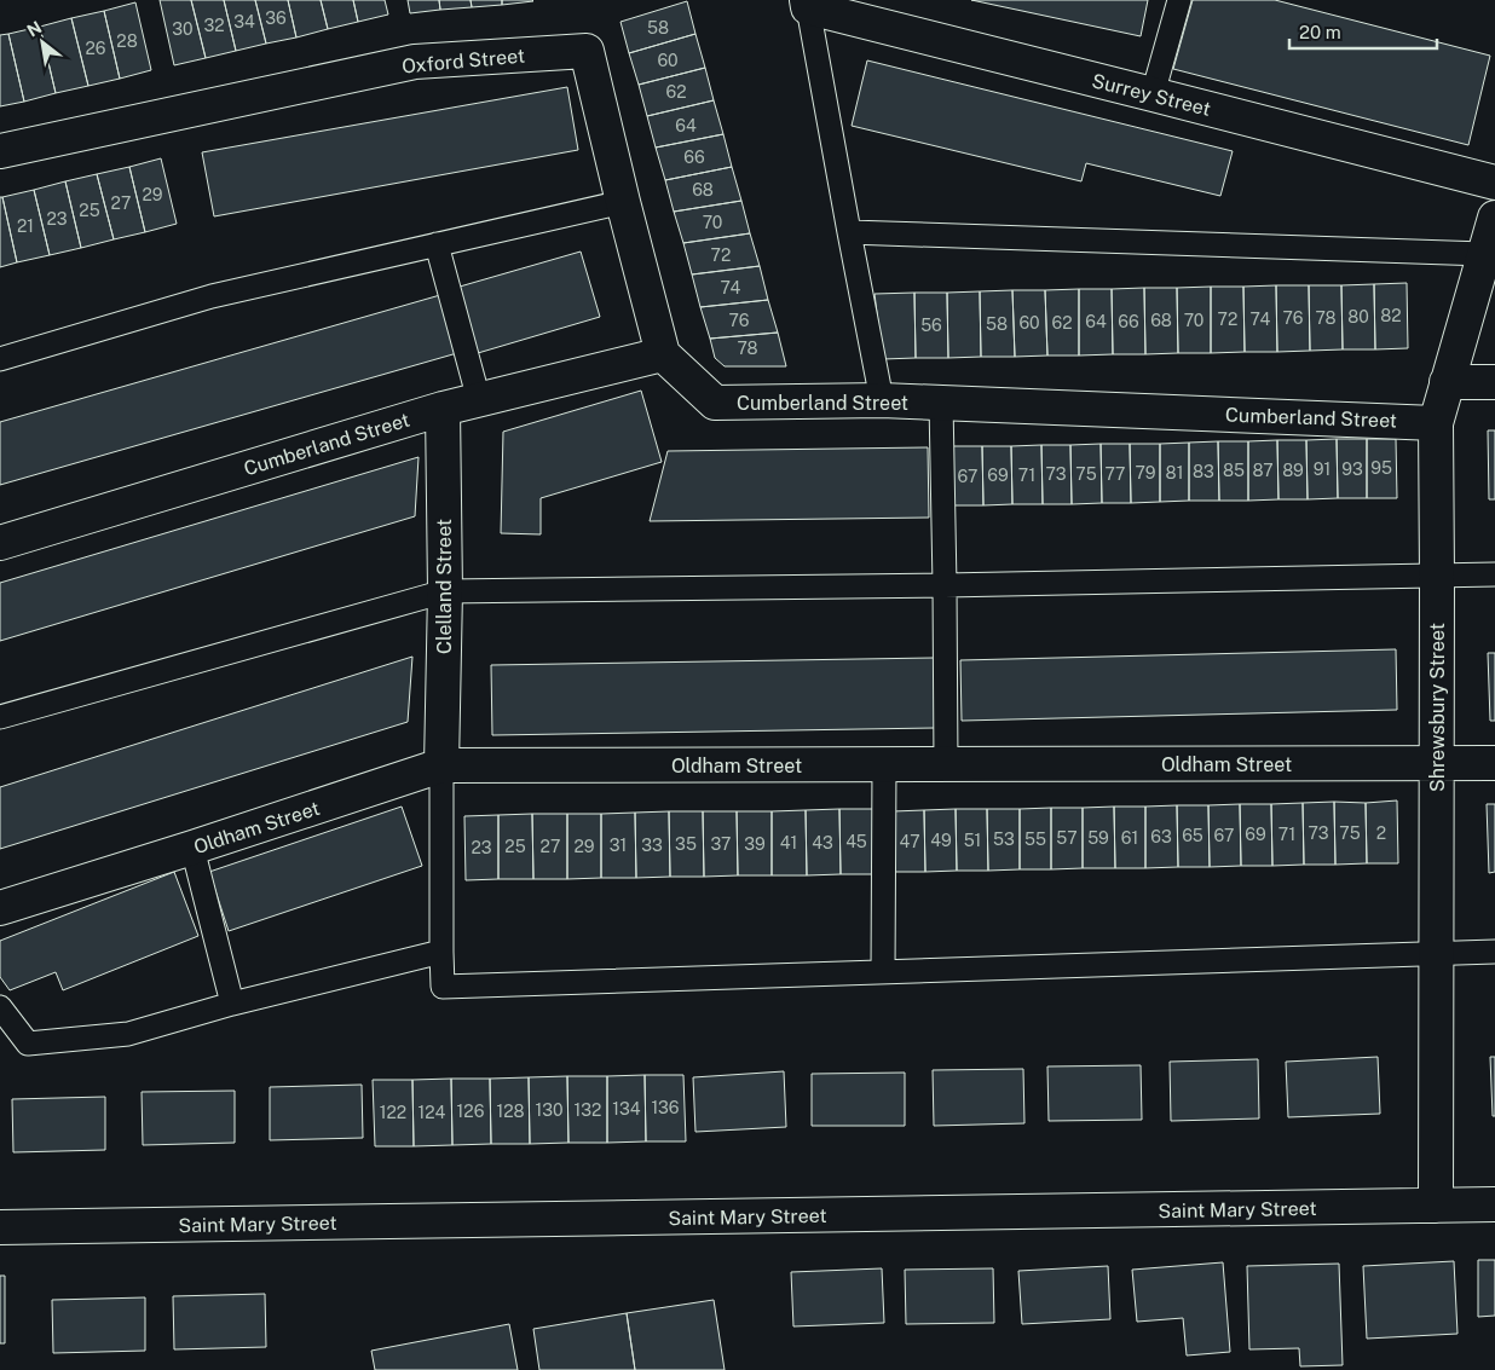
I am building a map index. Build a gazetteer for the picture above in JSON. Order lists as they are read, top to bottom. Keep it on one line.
{"streets":{"street":["Oxford Street","Surrey Street","Cumberland Street","Clelland Street","Shrewsbury Street","Oldham Street","Saint Mary Street"]},"crossings":[["Oxford Street","Cumberland Street"],["Cumberland Street","Clelland Street"],["Cumberland Street","Shrewsbury Street"],["Clelland Street","Oldham Street"],["Shrewsbury Street","Oldham Street"],["Shrewsbury Street","Saint Mary Street"]],"house_numbers":["36","34","32","58","30","28","26","60","62","64","66","68","29","27","25","23","70","21","72","74","82","80","76","78","72","74","76","68","70","64","66","60","62","58","56","78","95","91","93","85","87","89","83","79","81","73","75","77","69","71","67","73","75","2","69","71","65","67","63","57","59","61","53","55","49","51","45","47","41","43","35","37","39","31","33","25","27","29","23","136","134","130","132","126","128","122","124"],"scale_bar":"20 m","north":"top left"}
